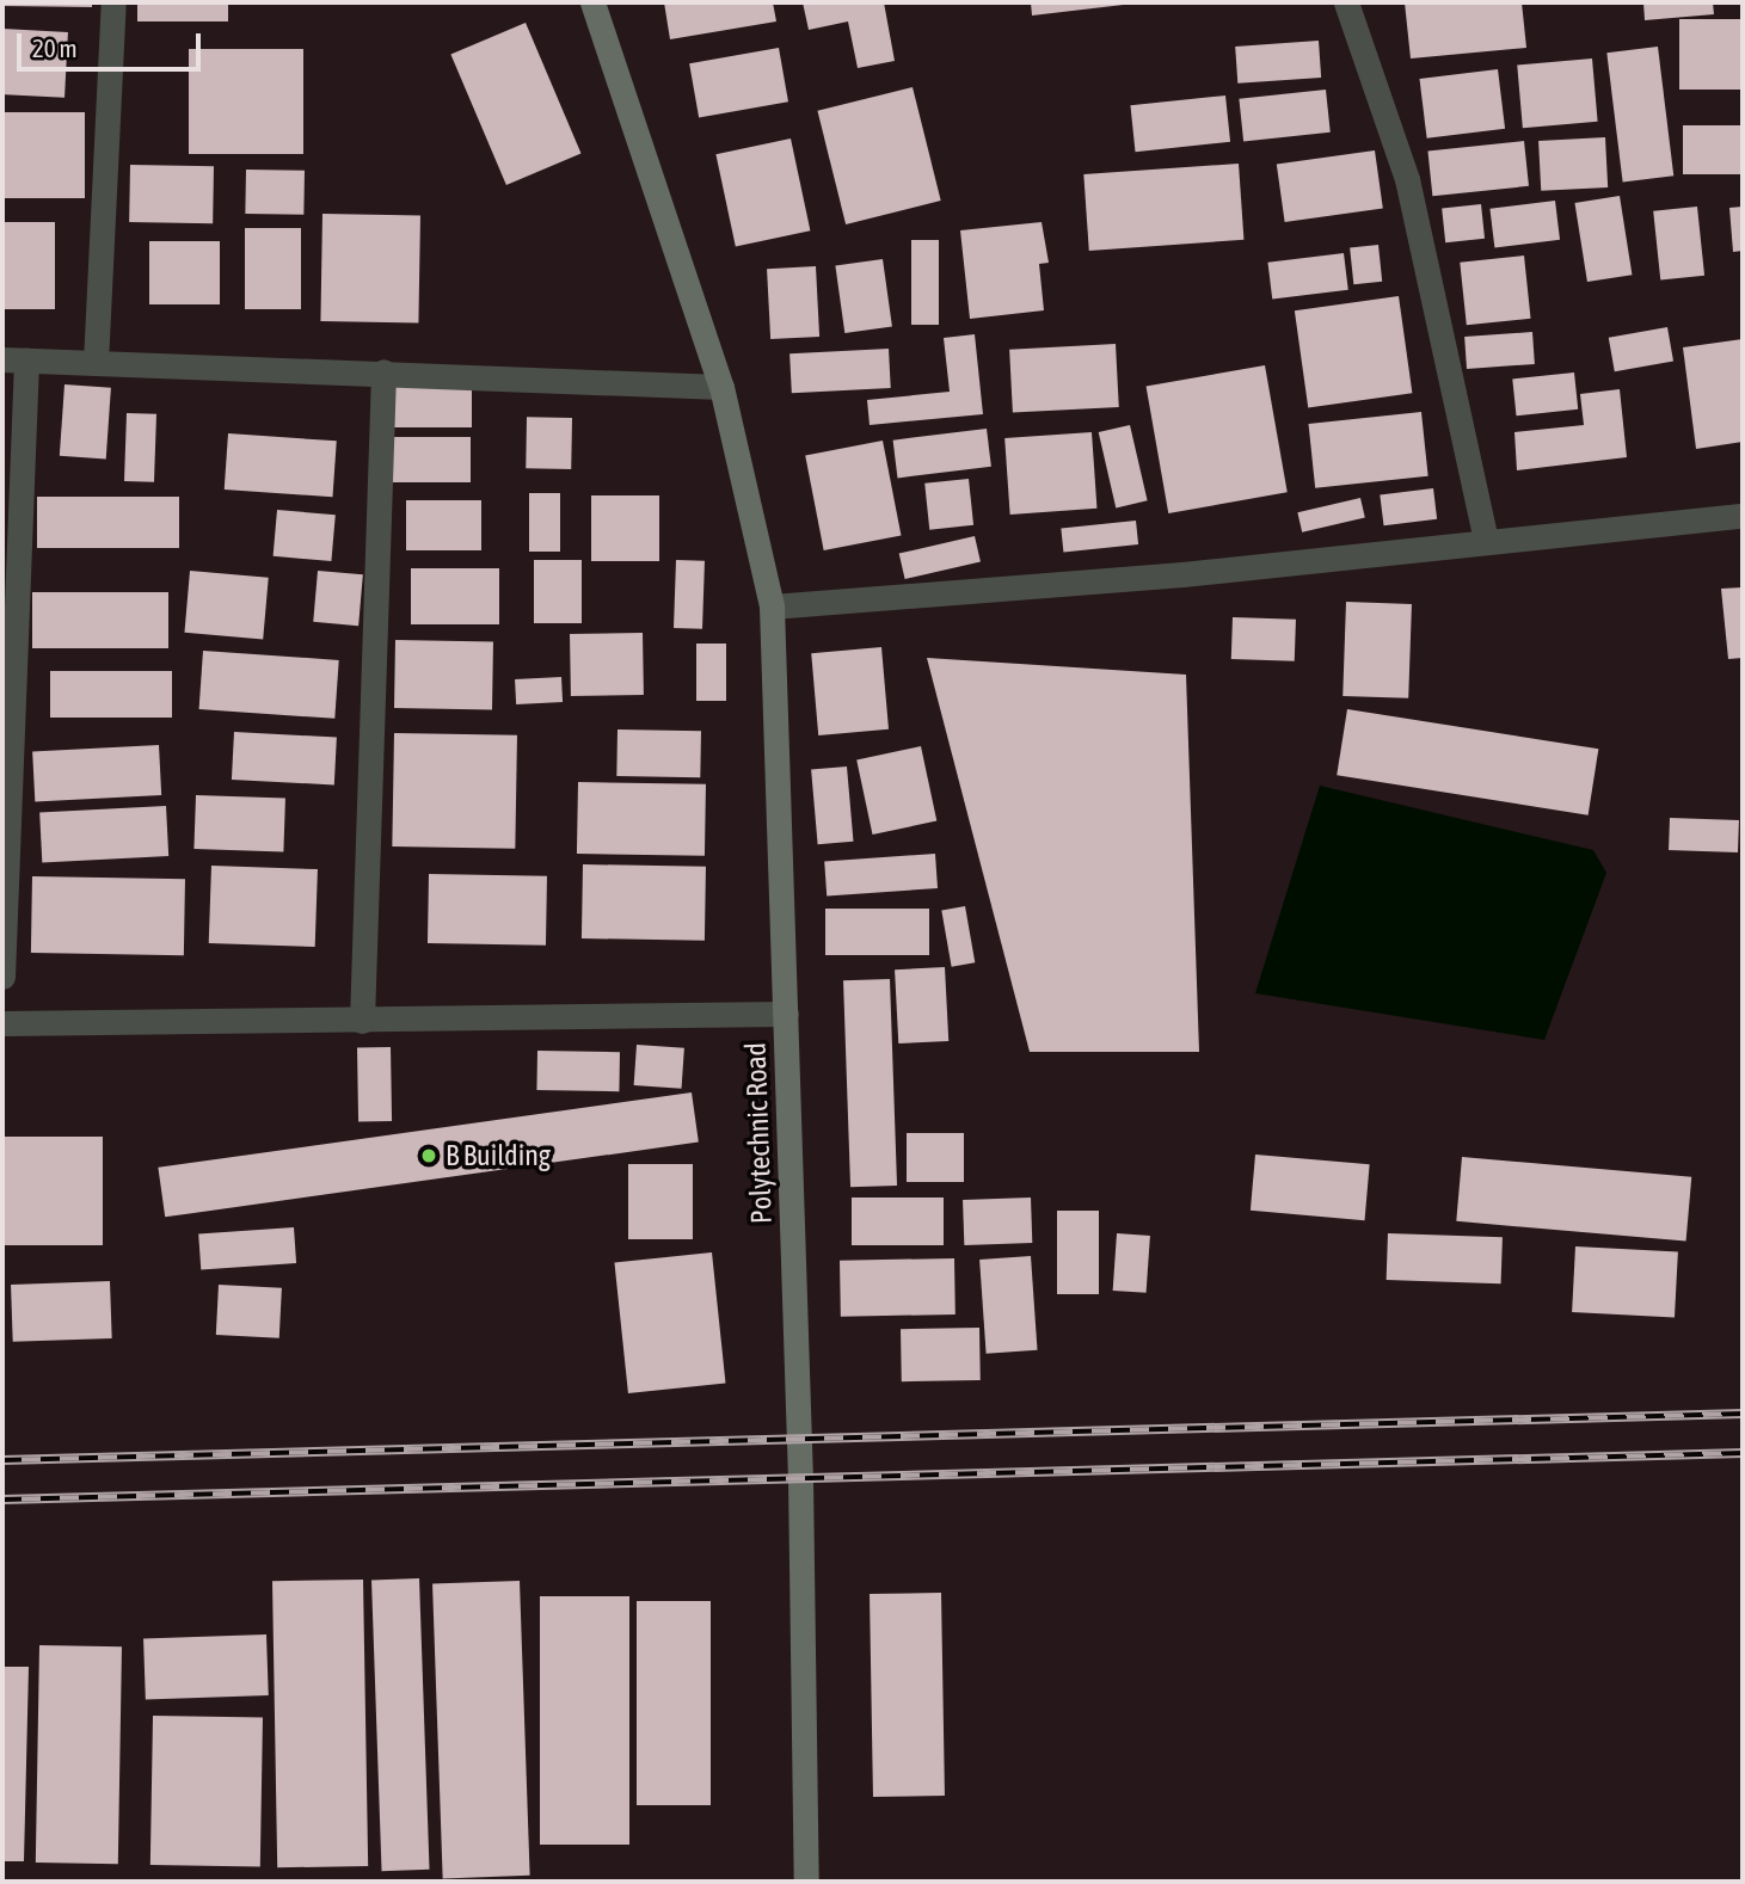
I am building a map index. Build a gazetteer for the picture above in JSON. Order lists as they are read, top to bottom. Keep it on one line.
{"streets":{"street":["Polytechnic Road"]},"places":["B Building"],"scale_bar":"20 m"}
